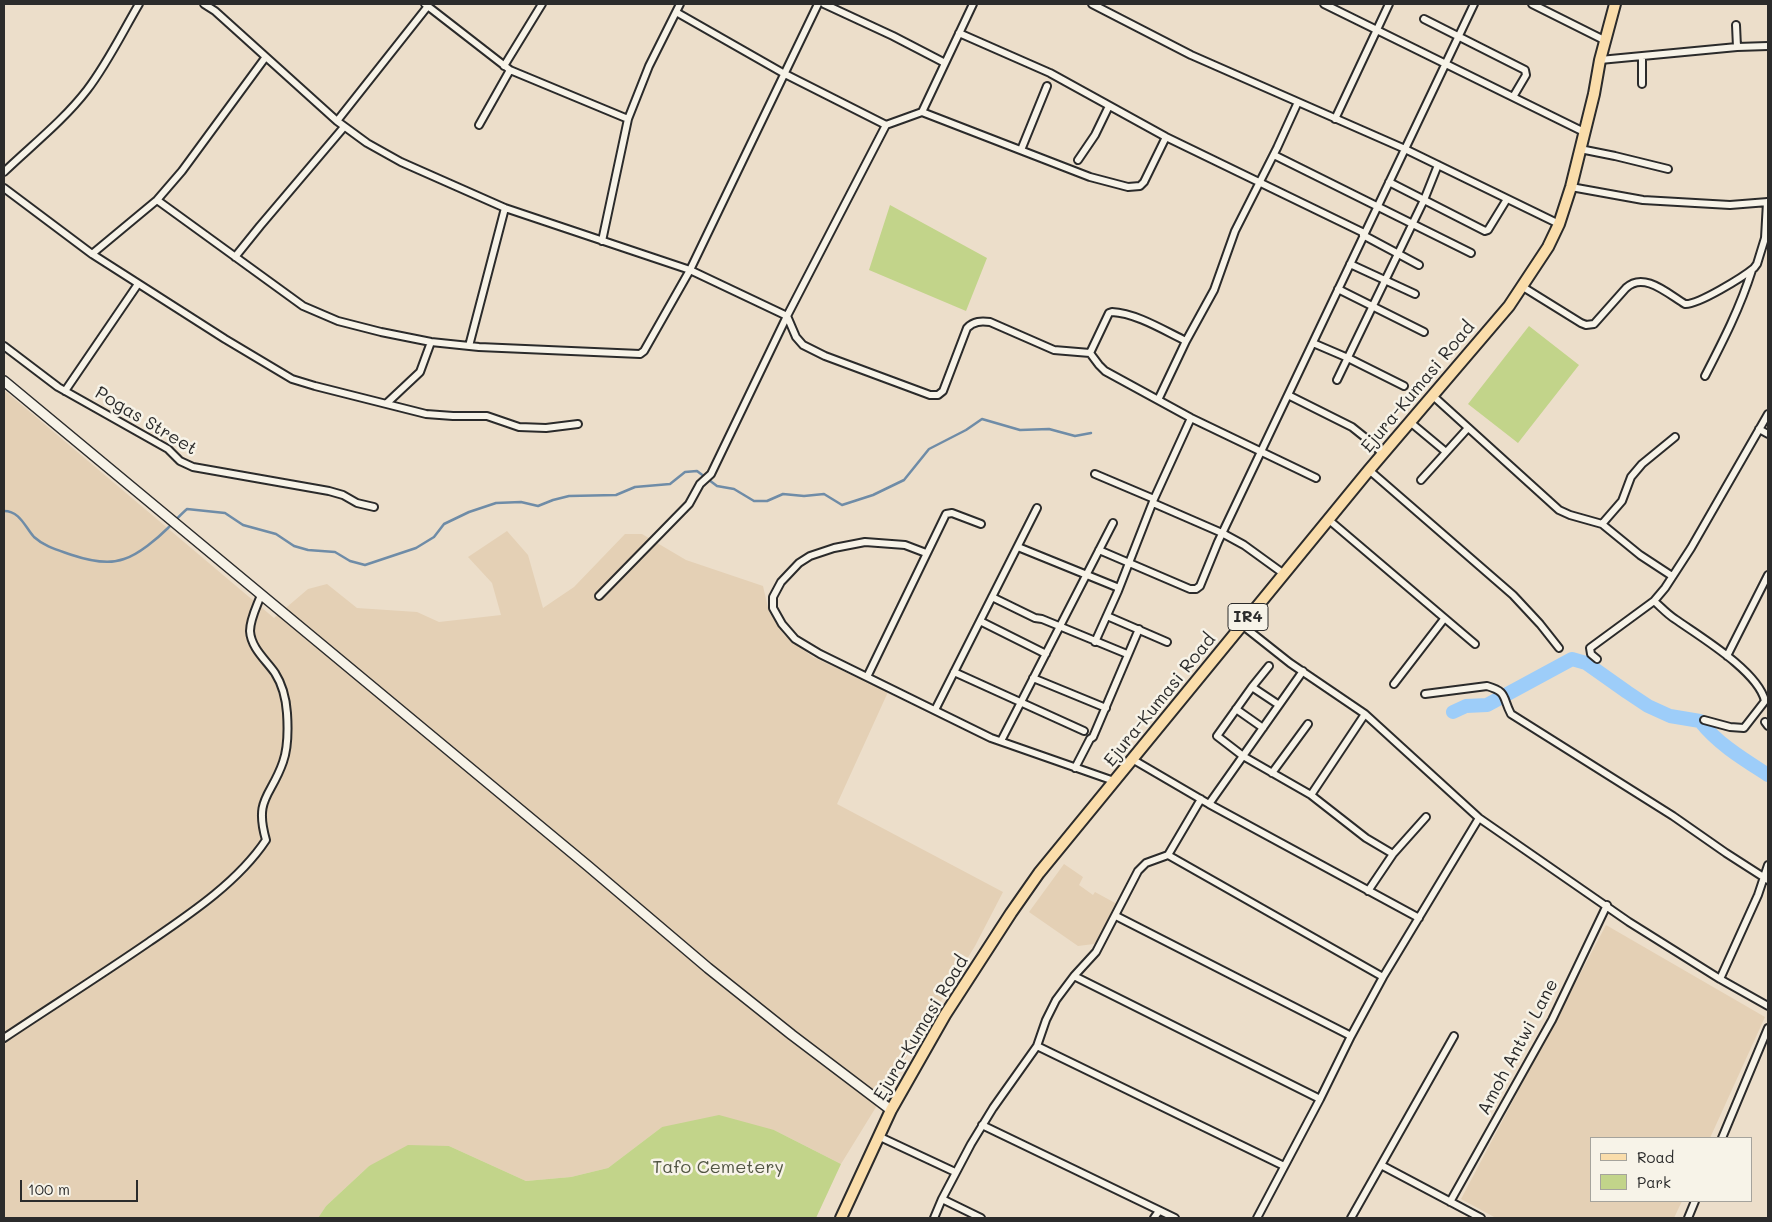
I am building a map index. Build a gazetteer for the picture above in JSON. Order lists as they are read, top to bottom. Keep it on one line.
{"streets":{"main road":["Ejura-Kumasi Road","IR4"],"street":["Pogas Street","Amoh Antwi Lane"]},"parks":["Tafo Cemetery"],"legend":["Road","Park"],"scale_bar":"100 m"}
